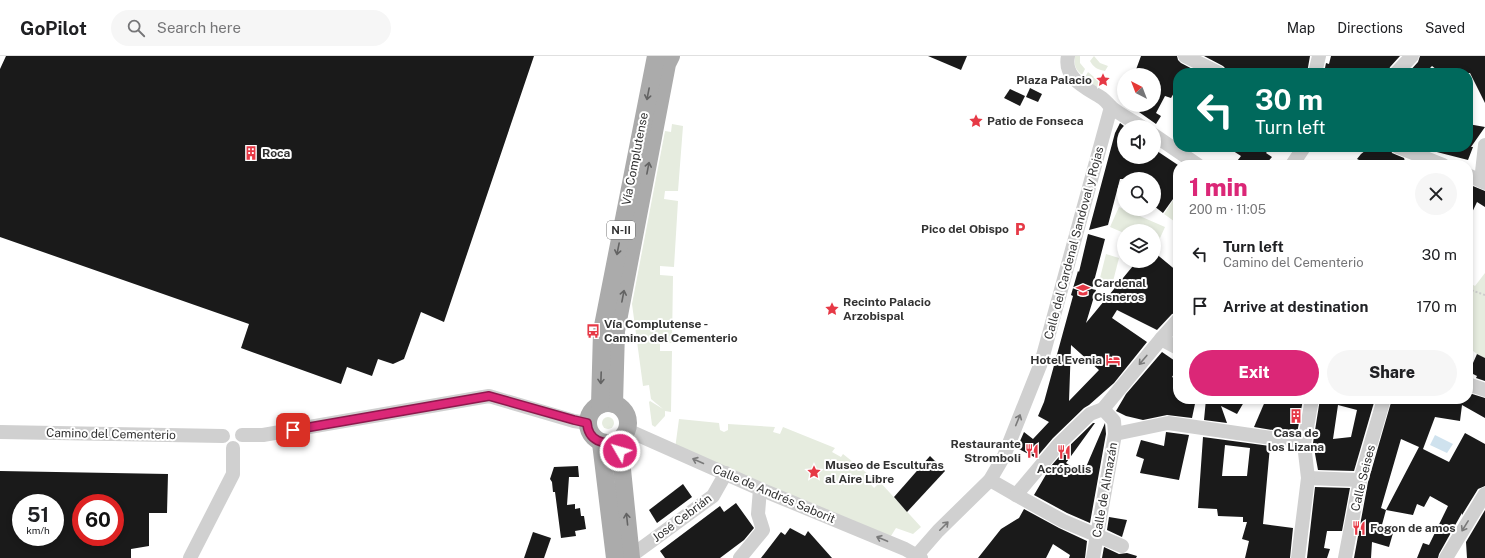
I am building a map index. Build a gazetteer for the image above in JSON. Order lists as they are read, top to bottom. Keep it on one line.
{"streets":{"main road":["Vía Complutense","N-II"],"street":["Calle del Cardenal Sandoval y Rojas","Camino del Cementerio","Calle Seises","Calle de Almazán","Calle de Andrés Saborit","José Cebrián"]},"crossings":[["Vía Complutense","Calle de Andrés Saborit"],["Calle del Cardenal Sandoval y Rojas","Calle de Andrés Saborit"],["Calle de Andrés Saborit","José Cebrián"]],"one_way":["Calle de Andrés Saborit"],"places":{"place":["Plaza Palacio","Patio de Fonseca","Recinto Palacio Arzobispal","Museo de Esculturas al Aire Libre"],"building":["Roca","Casa de los Lizana"],"parking":["Pico del Obispo"],"school or university":["Cardenal Cisneros"],"bus stop":["Vía Complutense - Camino del Cementerio"],"hotel":["Hotel Evenia"],"restaurant":["Restaurante Stromboli","Acrópolis","Fogon de amos"]},"north":"top left","page":{"header":"GoPilot","search":"Search here","nav":["Map","Directions","Saved"],"turn":["30 m","Turn left"],"heading":["1 min","200 m · 11:05"],"list":[{"name":"Turn left","note":"Camino del Cementerio","value":"30 m"},{"name":"Arrive at destination","value":"170 m"}],"buttons":["Exit","Share"],"speed":"51 km/h","limit":"60"}}
